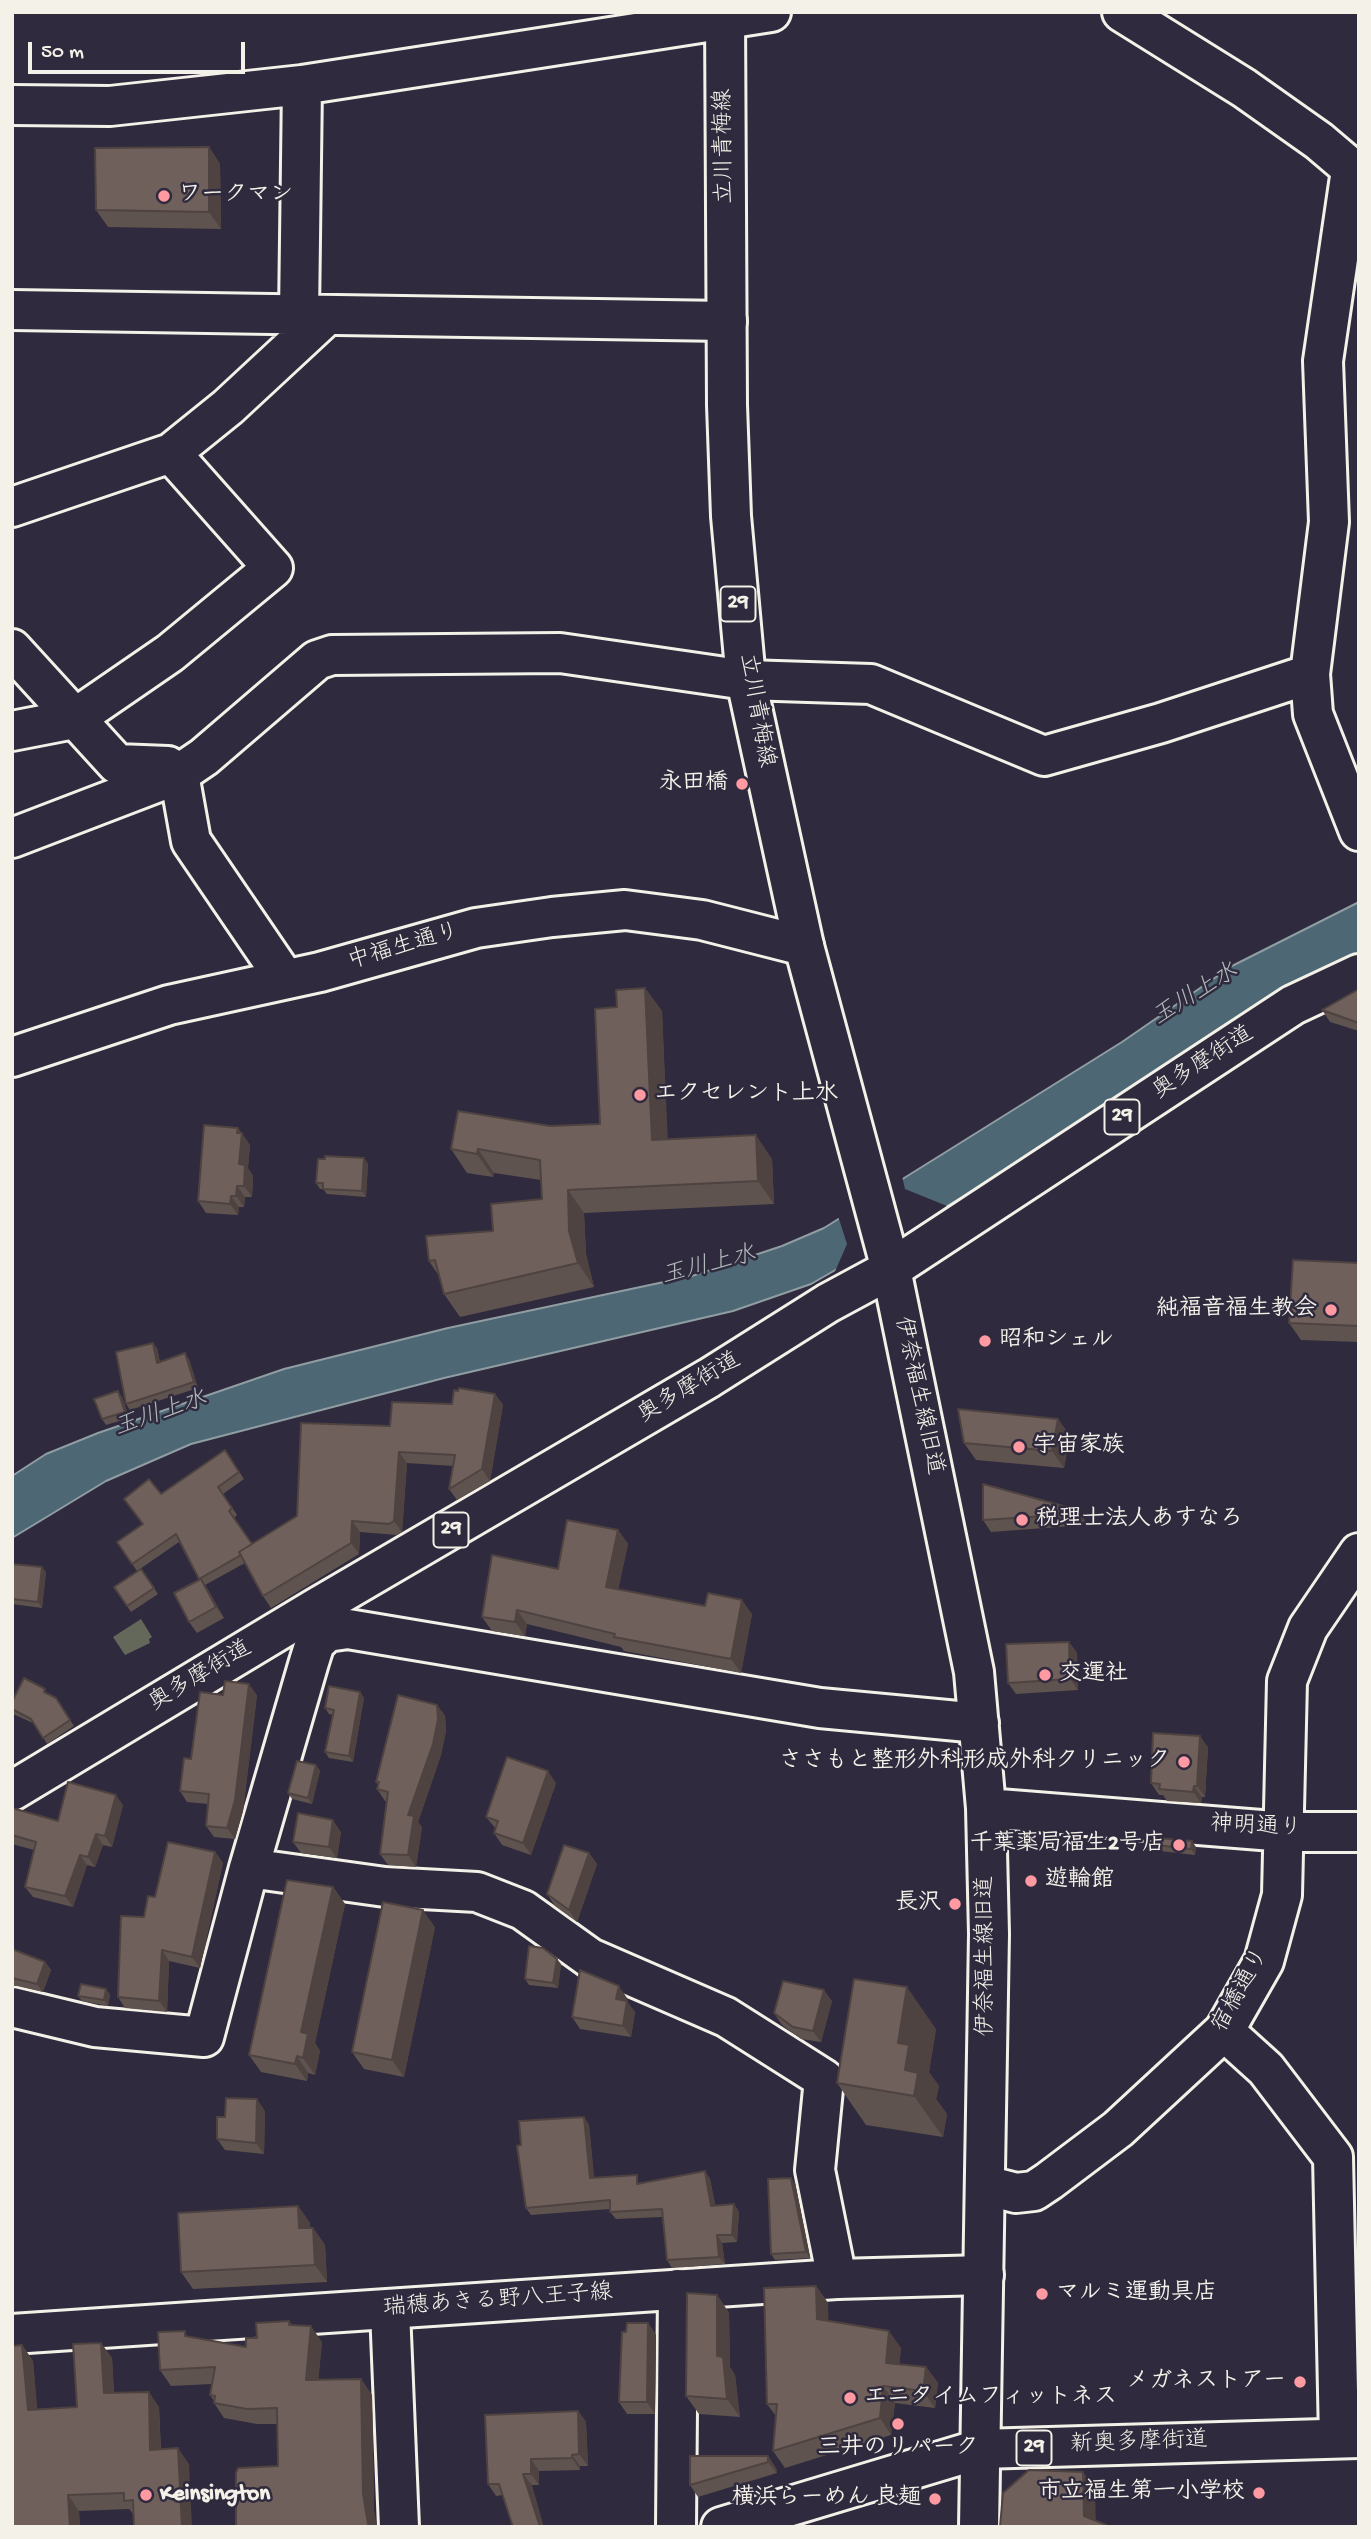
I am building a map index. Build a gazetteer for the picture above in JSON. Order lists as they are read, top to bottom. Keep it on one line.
{"streets":{"street":["立川青梅線","29","中福生通り","奥多摩街道","伊奈福生線旧道","神明通り","宿橋通り","瑞穂あきる野八王子線","新奥多摩街道"]},"crossings":[["立川青梅線","中福生通り"],["立川青梅線","奥多摩街道"],["立川青梅線","伊奈福生線旧道"],["奥多摩街道","伊奈福生線旧道"],["伊奈福生線旧道","神明通り"],["伊奈福生線旧道","宿橋通り"],["伊奈福生線旧道","瑞穂あきる野八王子線"],["伊奈福生線旧道","新奥多摩街道"],["神明通り","宿橋通り"]],"water":["玉川上水"],"places":["ワークマン","永田橋","エクセレント上水","純福音福生教会","昭和シェル","宇宙家族","税理士法人あすなろ","交運社","ささもと整形外科形成外科クリニック","千葉薬局福生2号店","遊輪館","長沢","マルミ運動具店","メガネストアー","エニタイムフィットネス","三井のリパーク","市立福生第一小学校","Keinsington","横浜らーめん 良麺"],"scale_bar":"50 m"}
